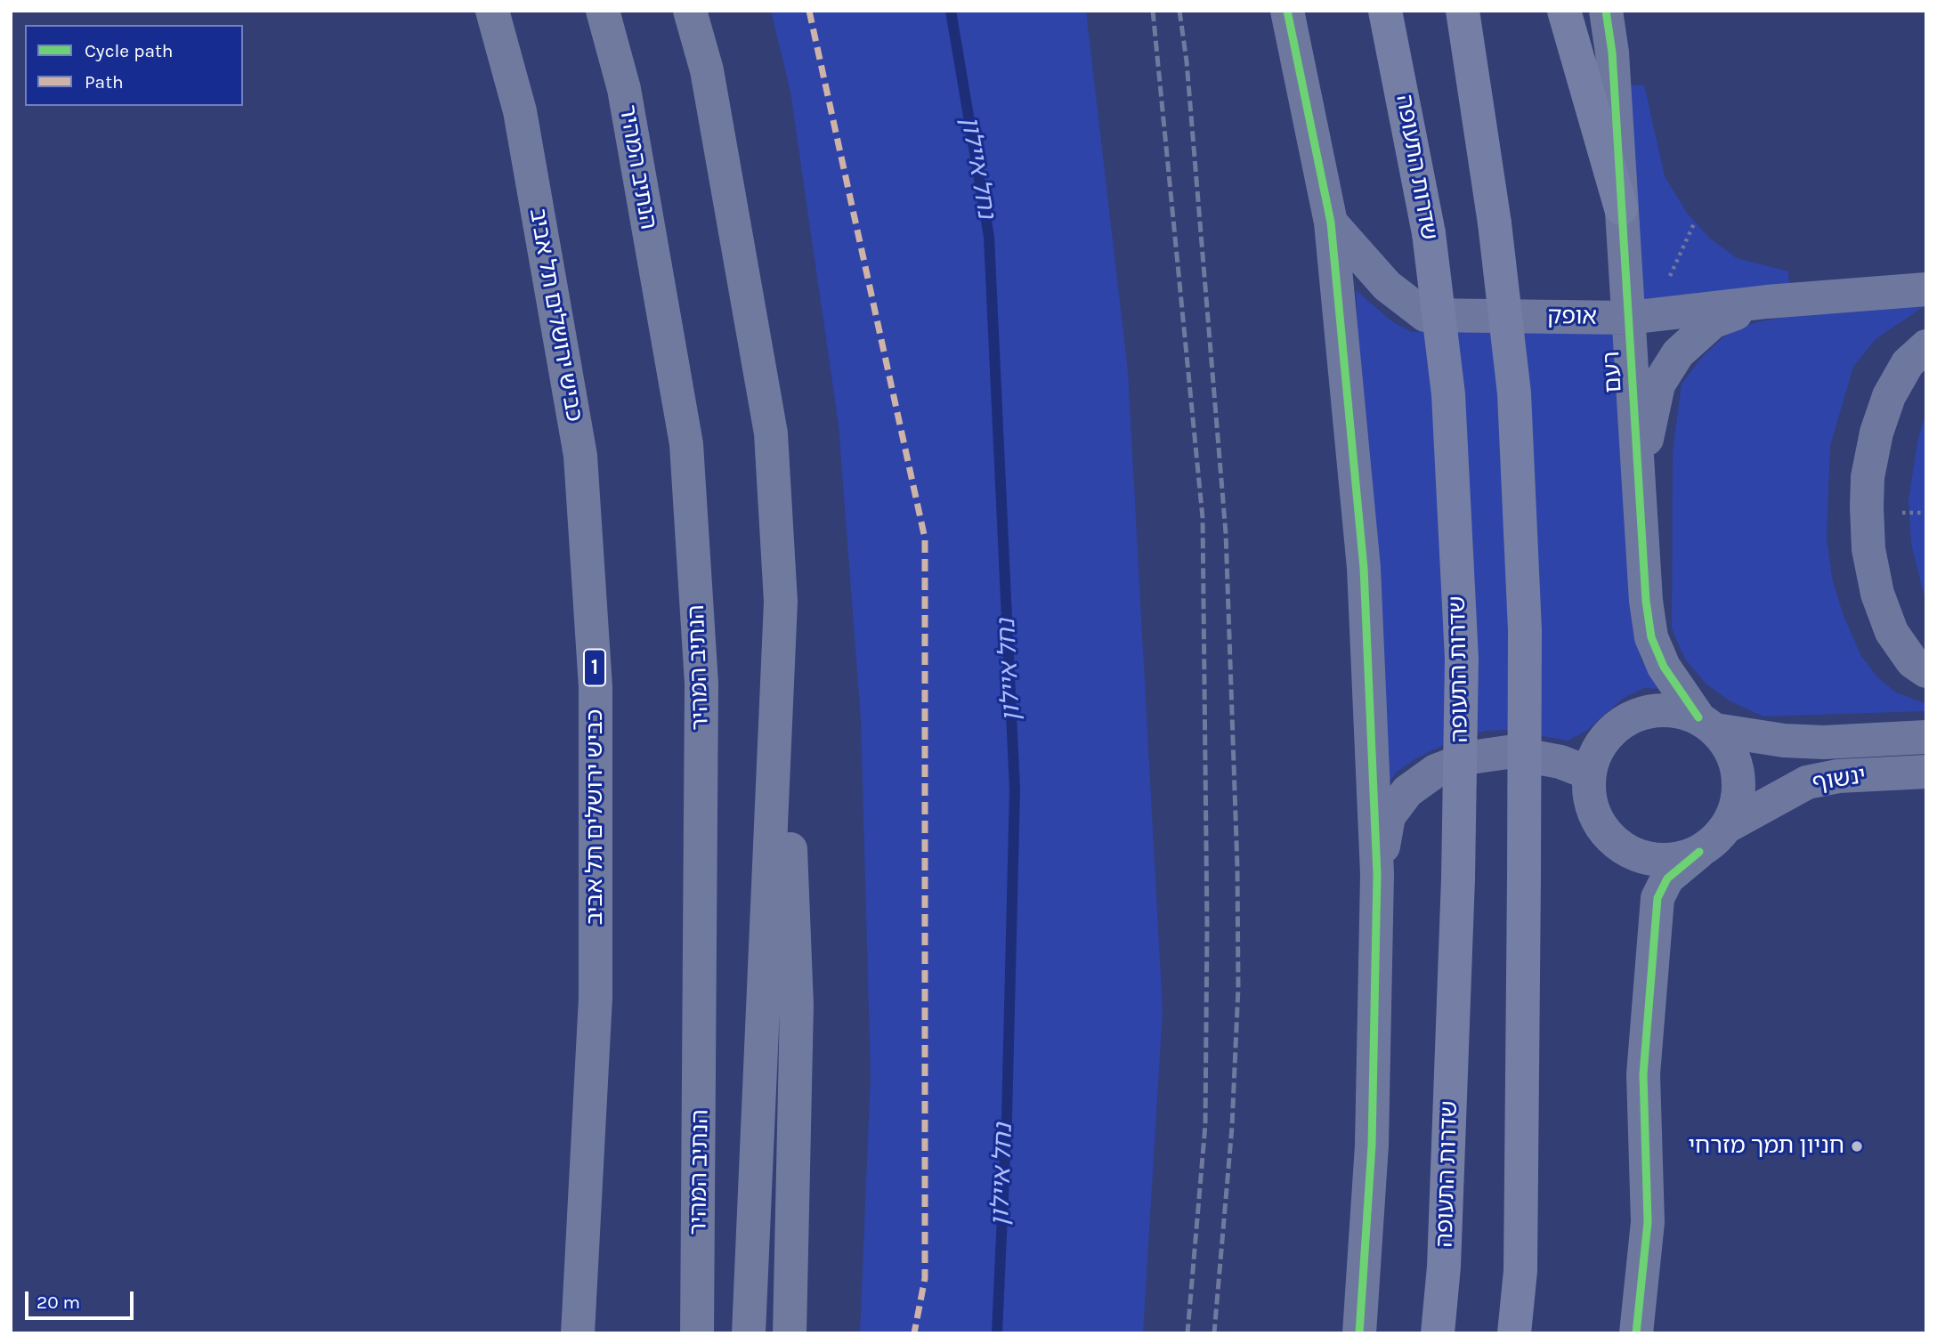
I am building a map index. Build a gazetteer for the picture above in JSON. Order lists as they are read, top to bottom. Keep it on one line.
{"streets":{"highway":["הנתיב המהיר","כביש ירושלים תל אביב","1"],"main road":["שדרות התעופה"],"street":["אופק","רעם","ינשוף"]},"crossings":[["אופק","רעם"],["רעם","ינשוף"]],"water":["נחל איילון"],"places":["חניון תמך מזרחי"],"legend":["Cycle path","Path"],"scale_bar":"20 m"}
